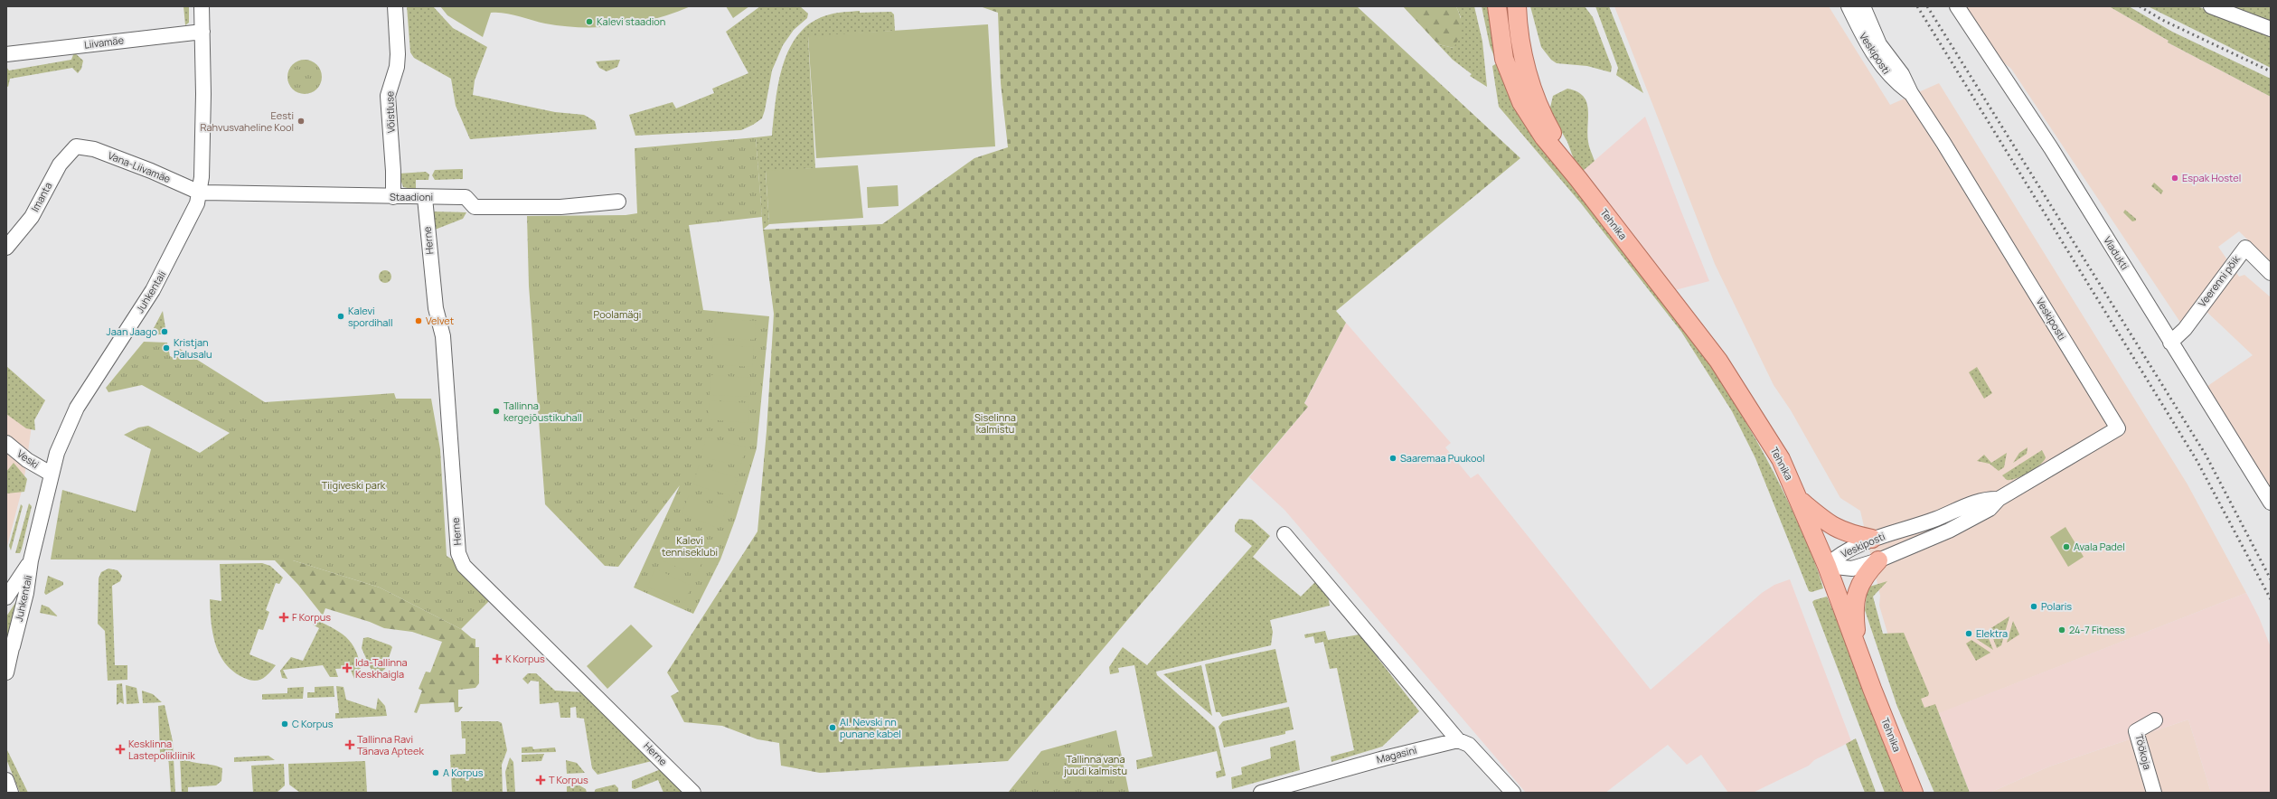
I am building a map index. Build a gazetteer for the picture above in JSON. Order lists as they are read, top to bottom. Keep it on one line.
{"streets":{"main road":["Tehnika"],"street":["Liivamäe","Veskiposti","Võistluse","Vana-Liivamäe","Imanta","Staadioni","Herne","Viadukti","Veerenni põik","Juhkentali","Veski","Töökoja","Magasini"]},"crossings":[["Liivamäe","Juhkentali"],["Veskiposti","Tehnika"],["Võistluse","Staadioni"],["Vana-Liivamäe","Imanta"],["Vana-Liivamäe","Staadioni"],["Vana-Liivamäe","Juhkentali"],["Staadioni","Herne"],["Staadioni","Juhkentali"],["Viadukti","Veerenni põik"],["Juhkentali","Veski"]],"parks":["Poolamägi","Siselinna kalmistu","Tiigiveski park","Kalevi tenniseklubi","Tallinna vana juudi kalmistu"],"places":{"other":["Kalevi staadion","Eesti Rahvusvaheline Kool","Espak Hostel","Kalevi spordihall","Velvet","Jaan Jaago","Kristjan Palusalu","Tallinna kergejõustikuhall","Saaremaa Puukool","Avala Padel","Polaris","24-7 Fitness","Elektra","C Korpus","Al. Nevski nn punane kabel","A Korpus"],"health":["F Korpus","K Korpus","Ida-Tallinna Keskhaigla","Tallinna Ravi Tänava Apteek","Kesklinna Lastepolikliinik","T Korpus"]}}
